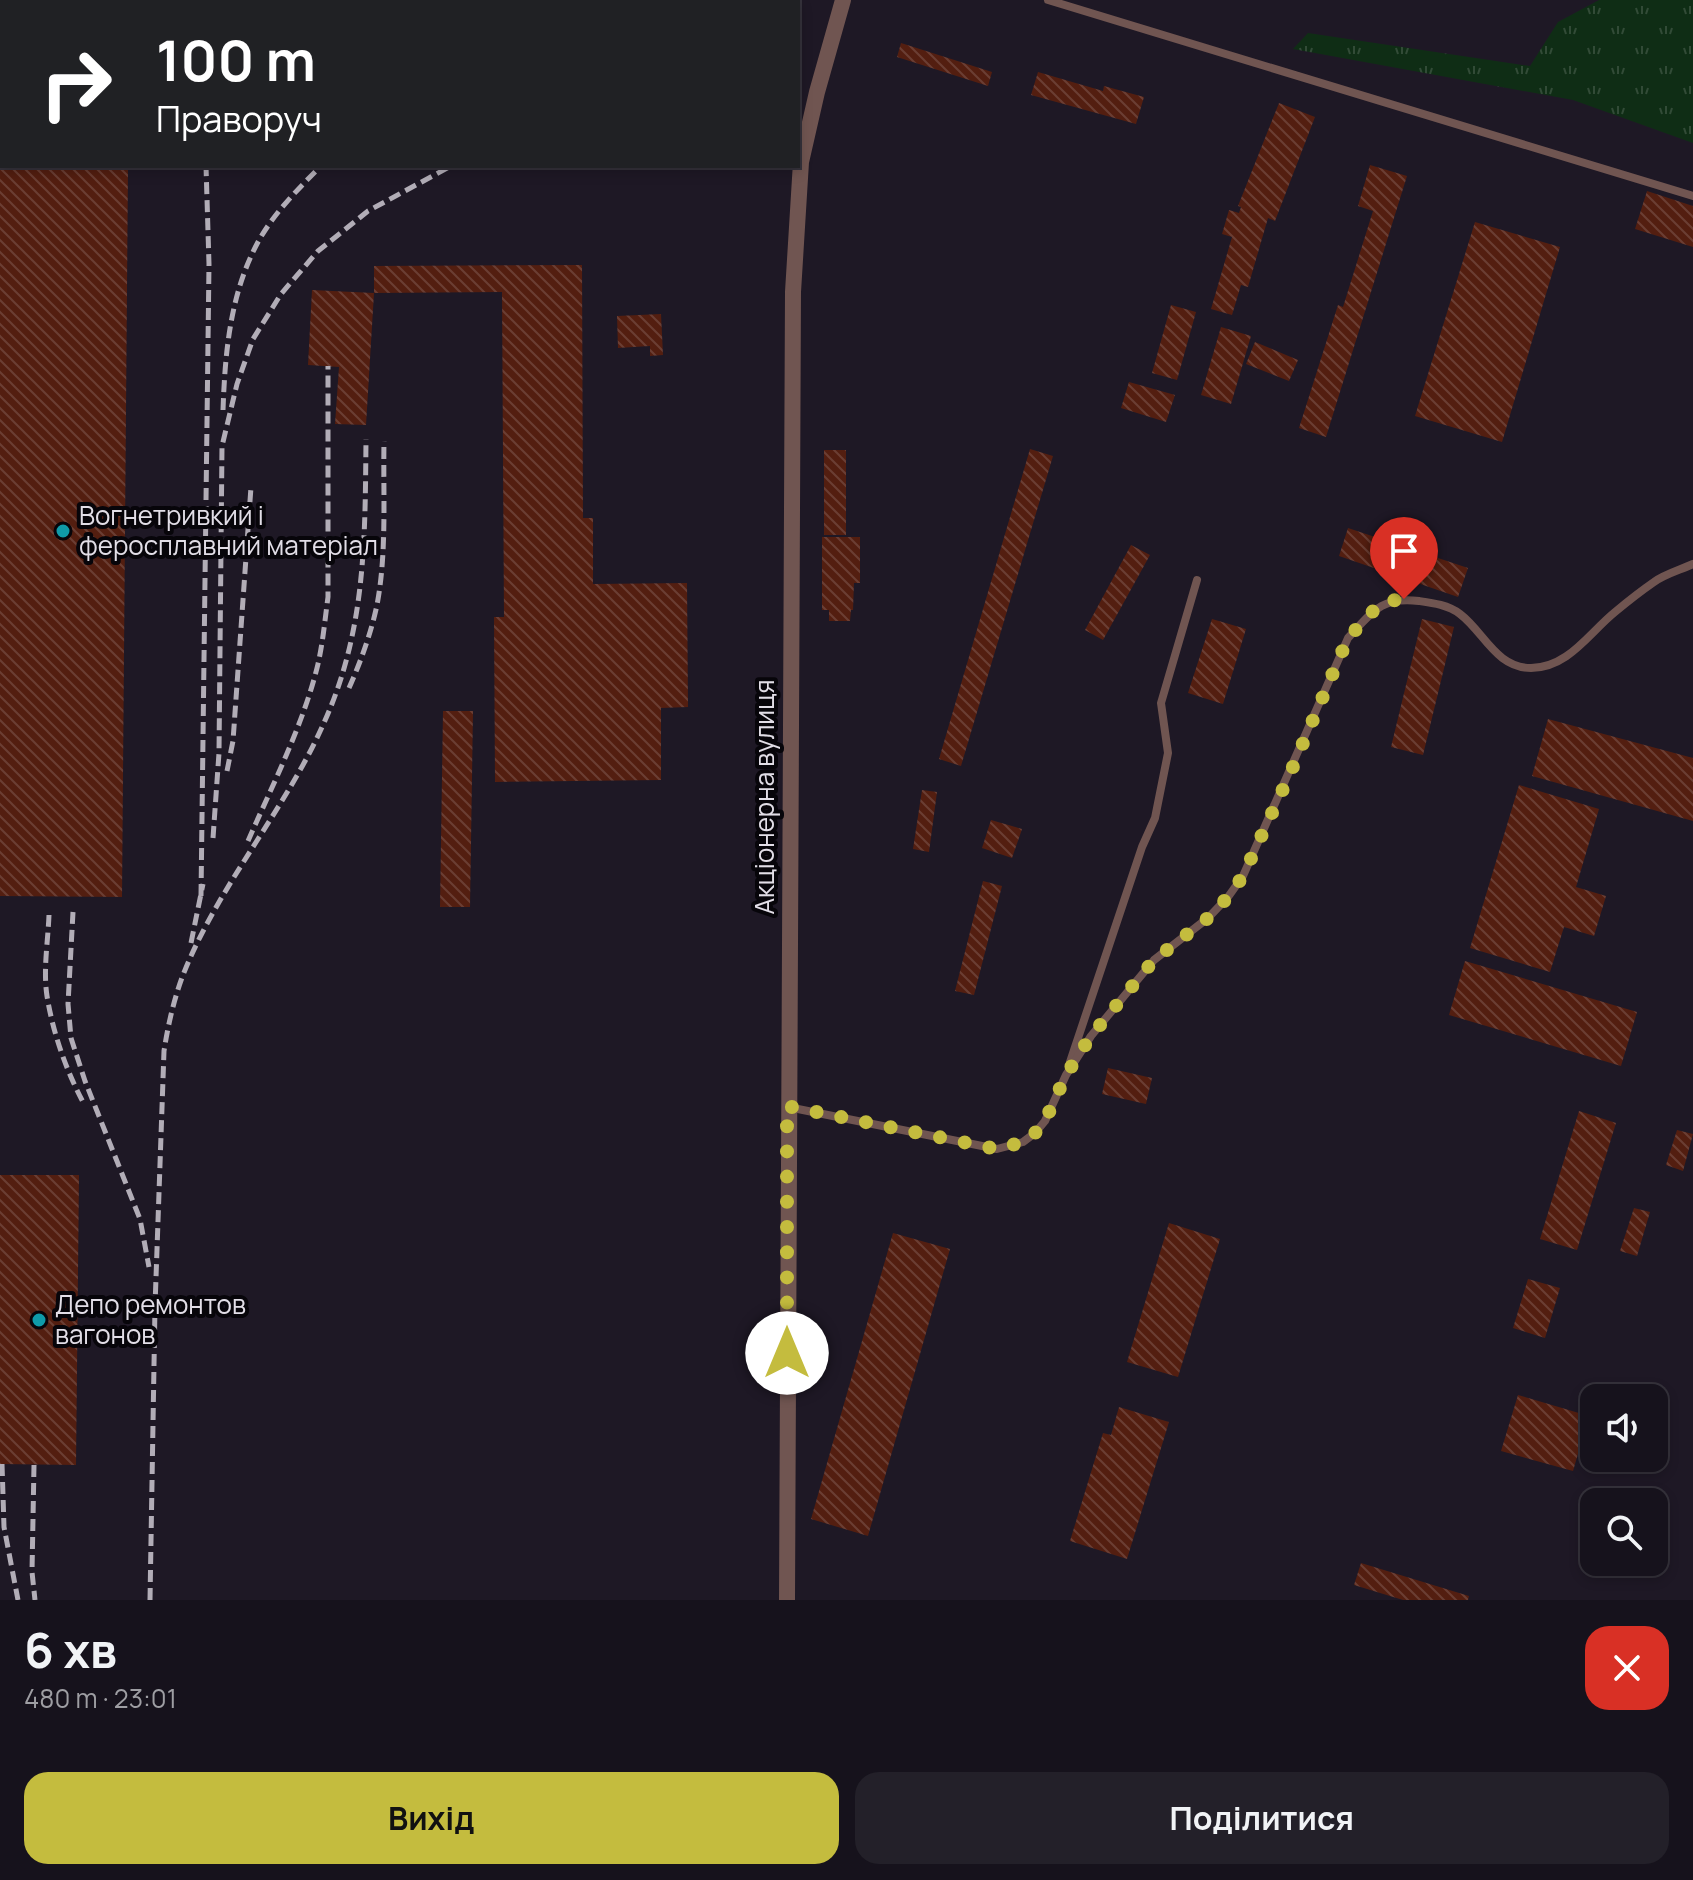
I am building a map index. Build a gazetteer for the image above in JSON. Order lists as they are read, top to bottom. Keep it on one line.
{"streets":{"street":["Акціонерна вулиця"]},"places":["Вогнетривкий і феросплавний матеріал","Депо ремонтов вагонов"],"page":{"turn":["100 m","Праворуч"],"heading":["6 хв","480 m · 23:01"],"buttons":["Вихід","Поділитися"]}}
